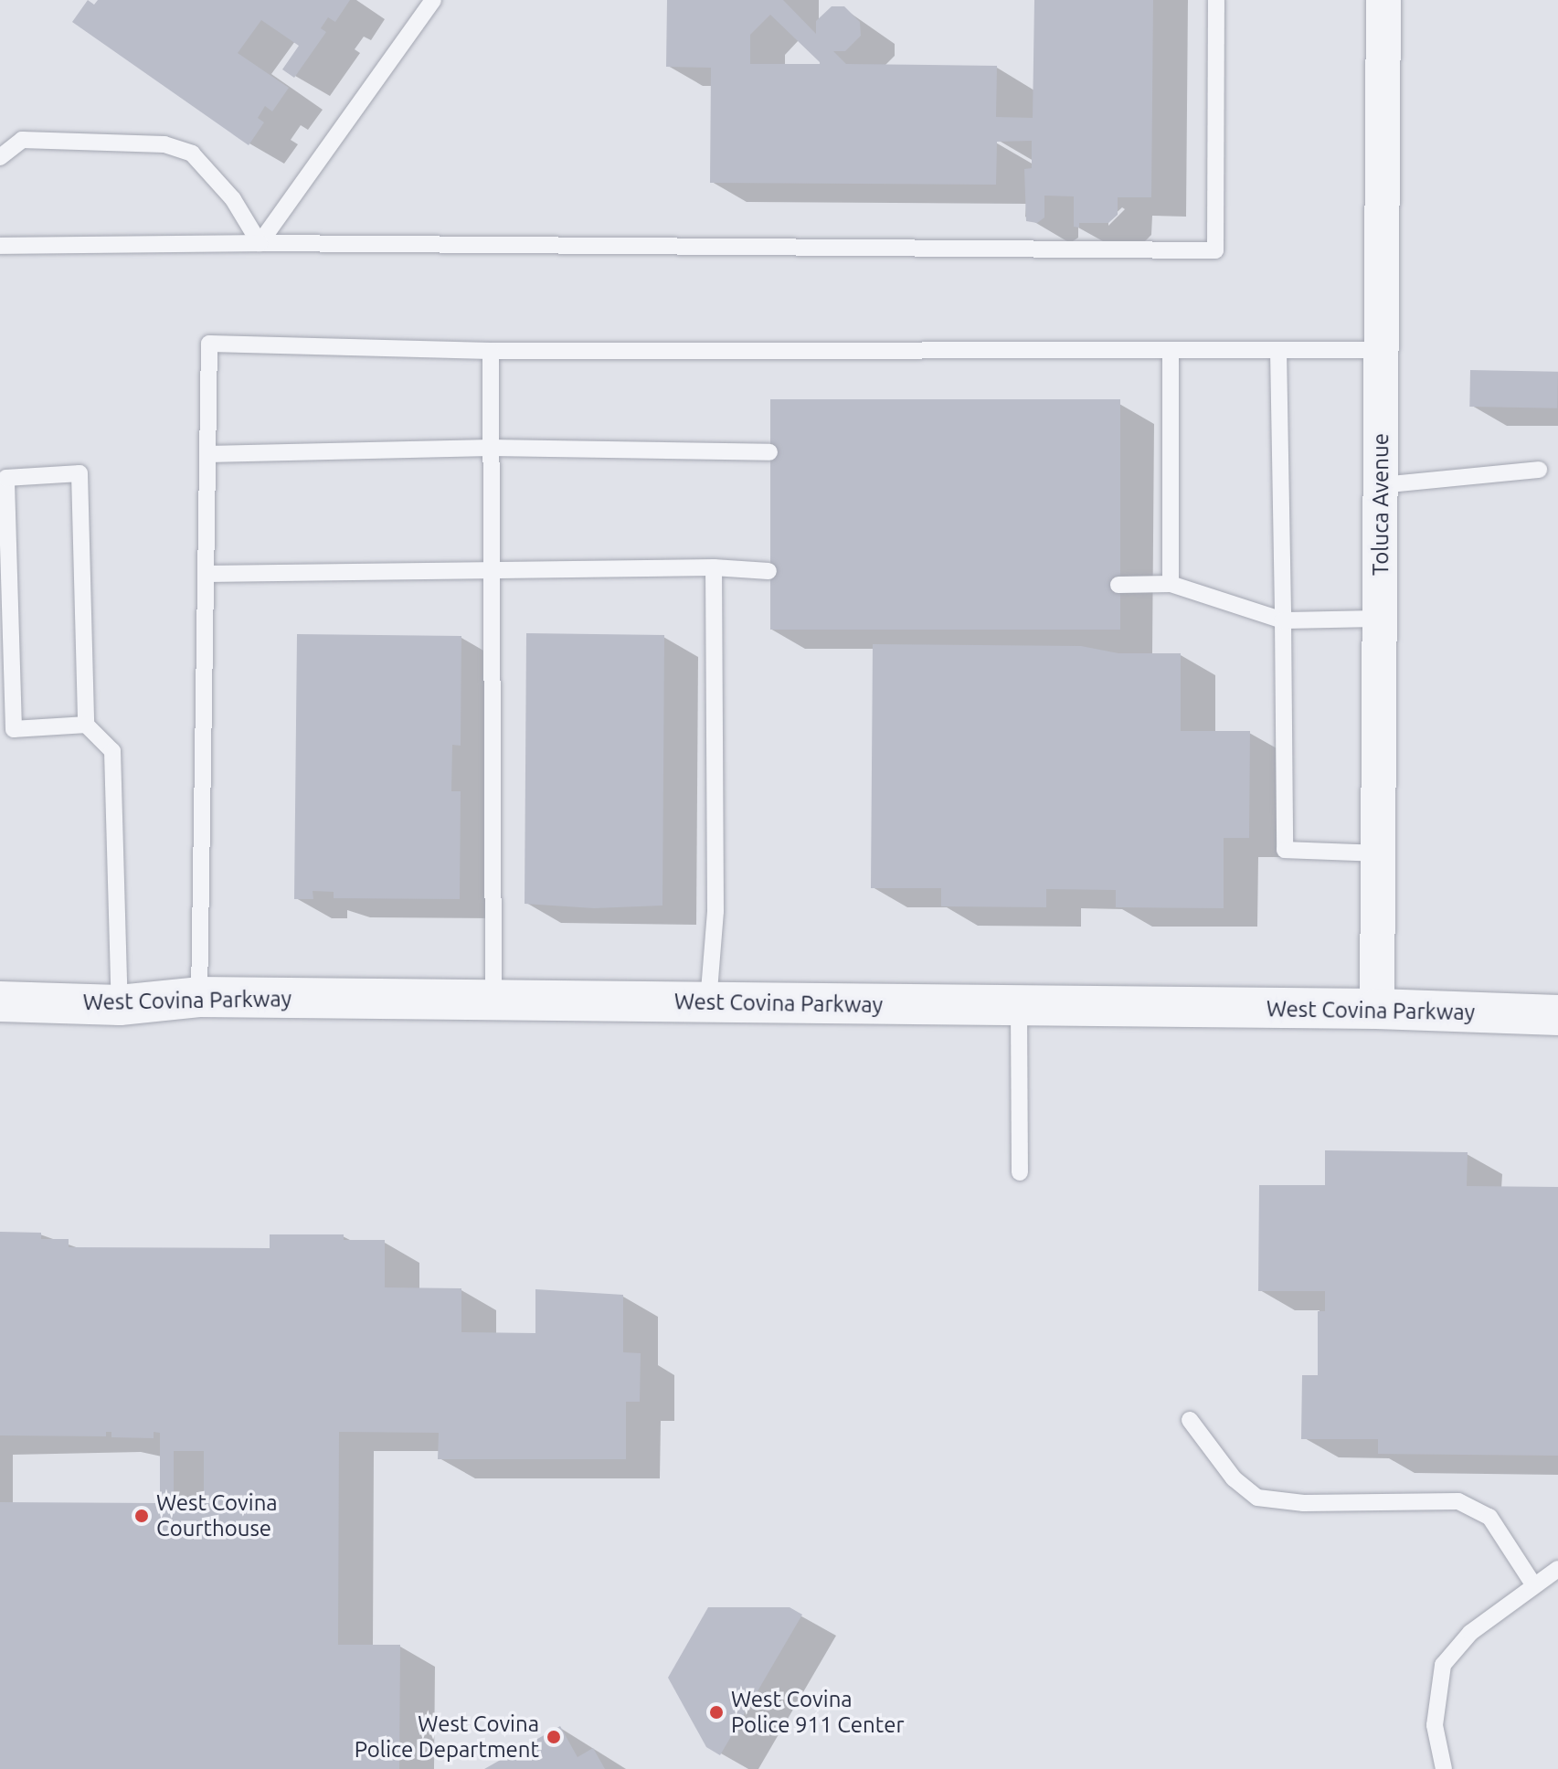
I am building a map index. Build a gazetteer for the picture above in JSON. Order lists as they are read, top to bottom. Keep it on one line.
{"streets":{"street":["Toluca Avenue","West Covina Parkway"]},"crossings":[["Toluca Avenue","West Covina Parkway"]],"places":["West Covina Courthouse","West Covina Police 911 Center","West Covina Police Department"]}
